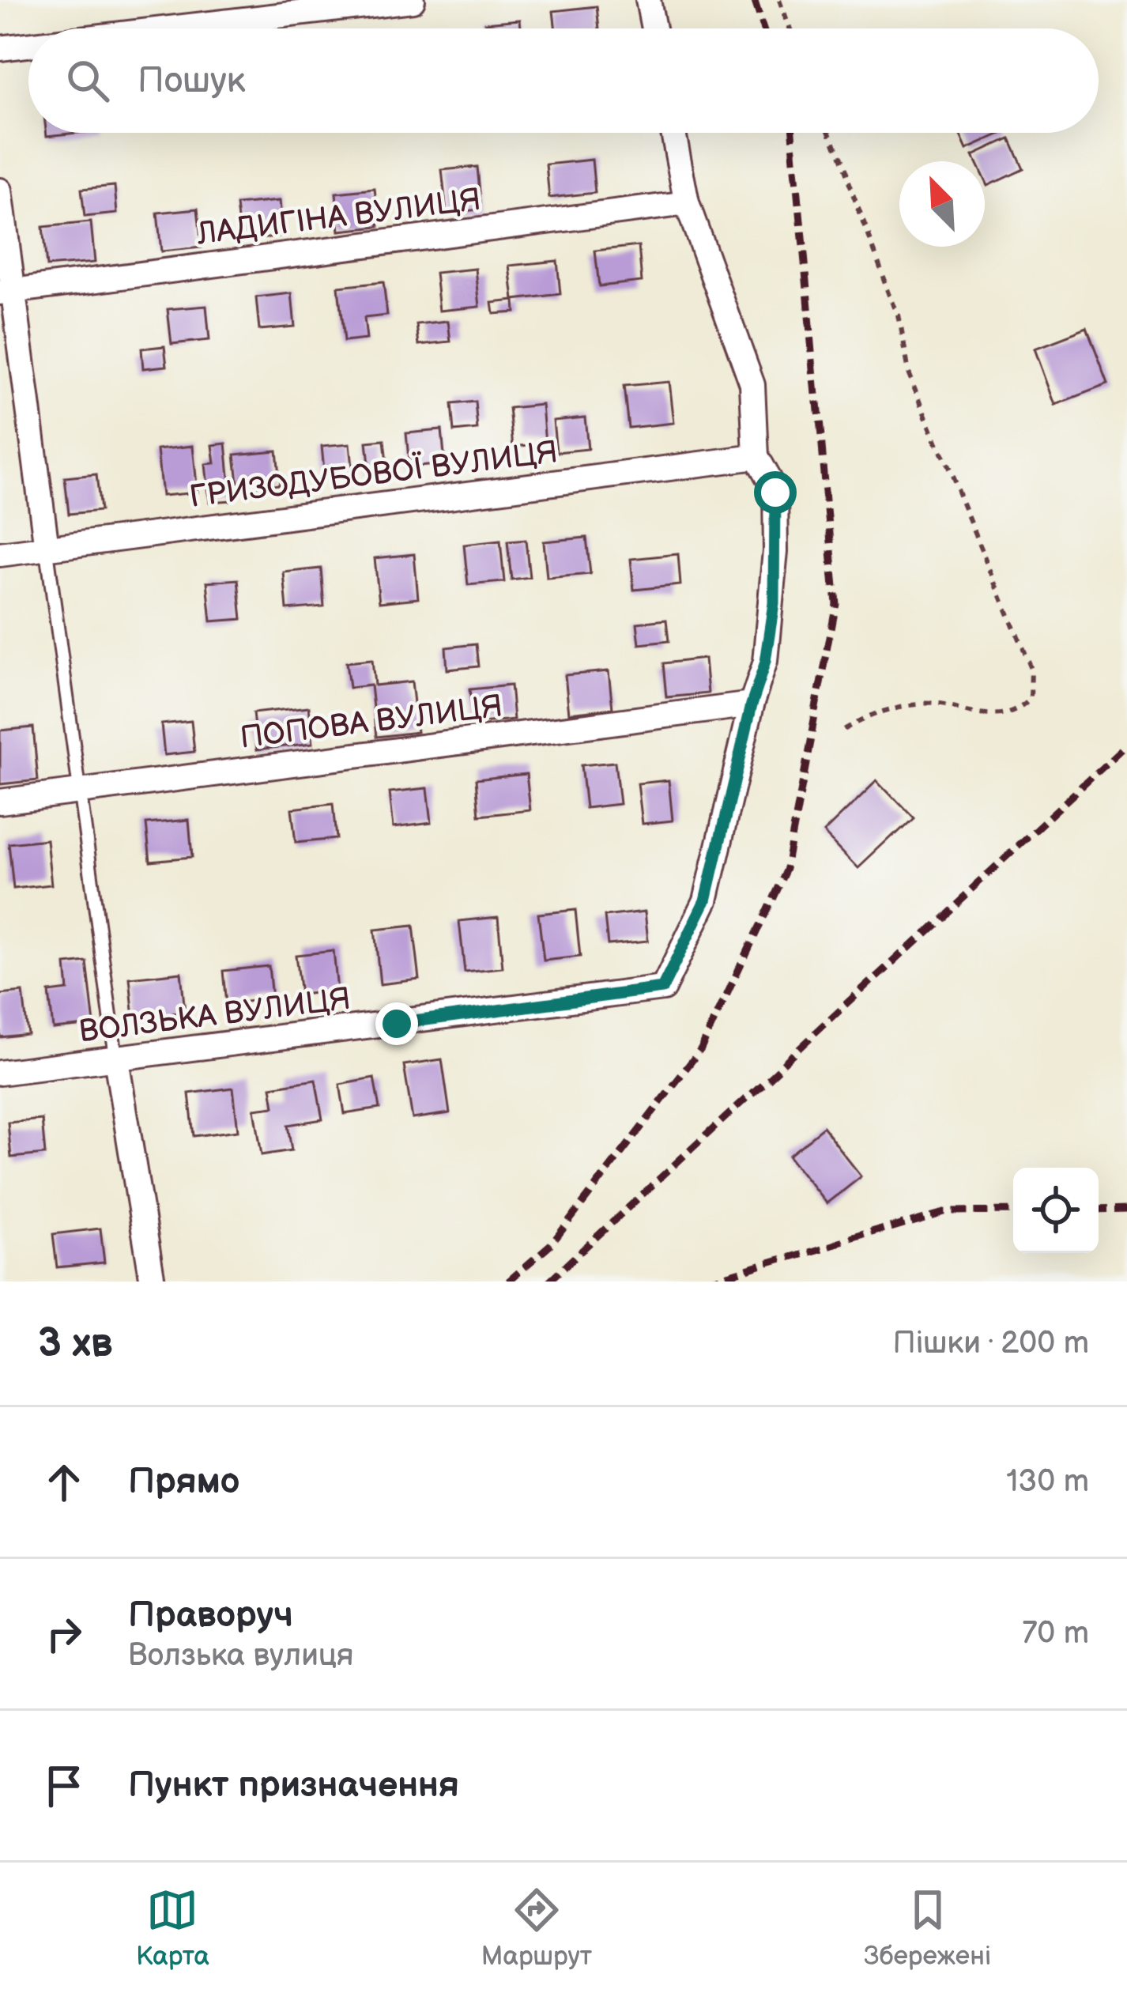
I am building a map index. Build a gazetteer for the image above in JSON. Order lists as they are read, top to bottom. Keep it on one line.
{"streets":{"street":["ЛАДИГІНА ВУЛИЦЯ","ГРИЗОДУБОВОЇ ВУЛИЦЯ","ПОПОВА ВУЛИЦЯ","ВОЛЗЬКА ВУЛИЦЯ"]},"crossings":[["ПОПОВА ВУЛИЦЯ","ВОЛЗЬКА ВУЛИЦЯ"]],"north":"top left","page":{"search":"Пошук","heading":["3 хв","Пішки · 200 m"],"list":[["Прямо","130 m"],["Праворуч","Волзька вулиця","70 m"],"Пункт призначення"],"nav":["Карта","Маршрут","Збережені"]}}
